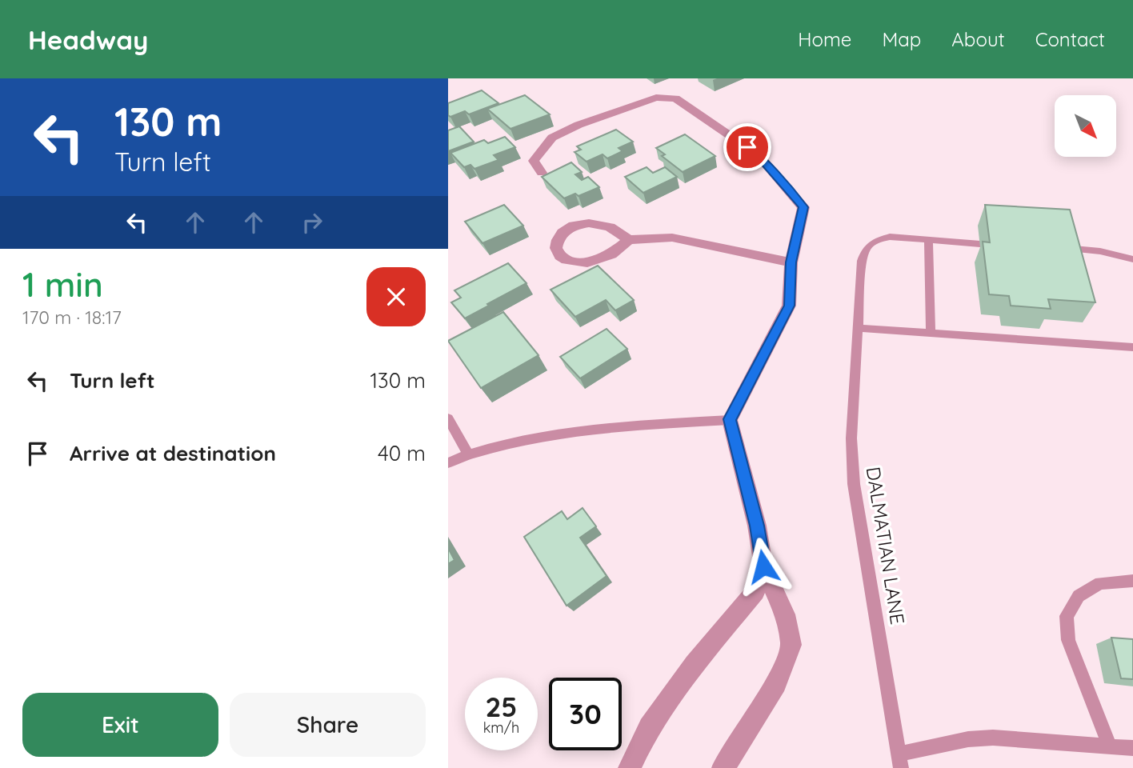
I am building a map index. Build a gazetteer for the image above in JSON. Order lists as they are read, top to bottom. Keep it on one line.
{"streets":{"lane":["DALMATIAN LANE"]},"north":"bottom right","page":{"header":"Headway","nav":["Home","Map","About","Contact"],"turn":["130 m","Turn left"],"heading":["1 min","170 m · 18:17"],"list":[{"name":"Turn left","value":"130 m"},{"name":"Arrive at destination","value":"40 m"}],"speed":"25 km/h","limit":"30","buttons":["Exit","Share"]}}
